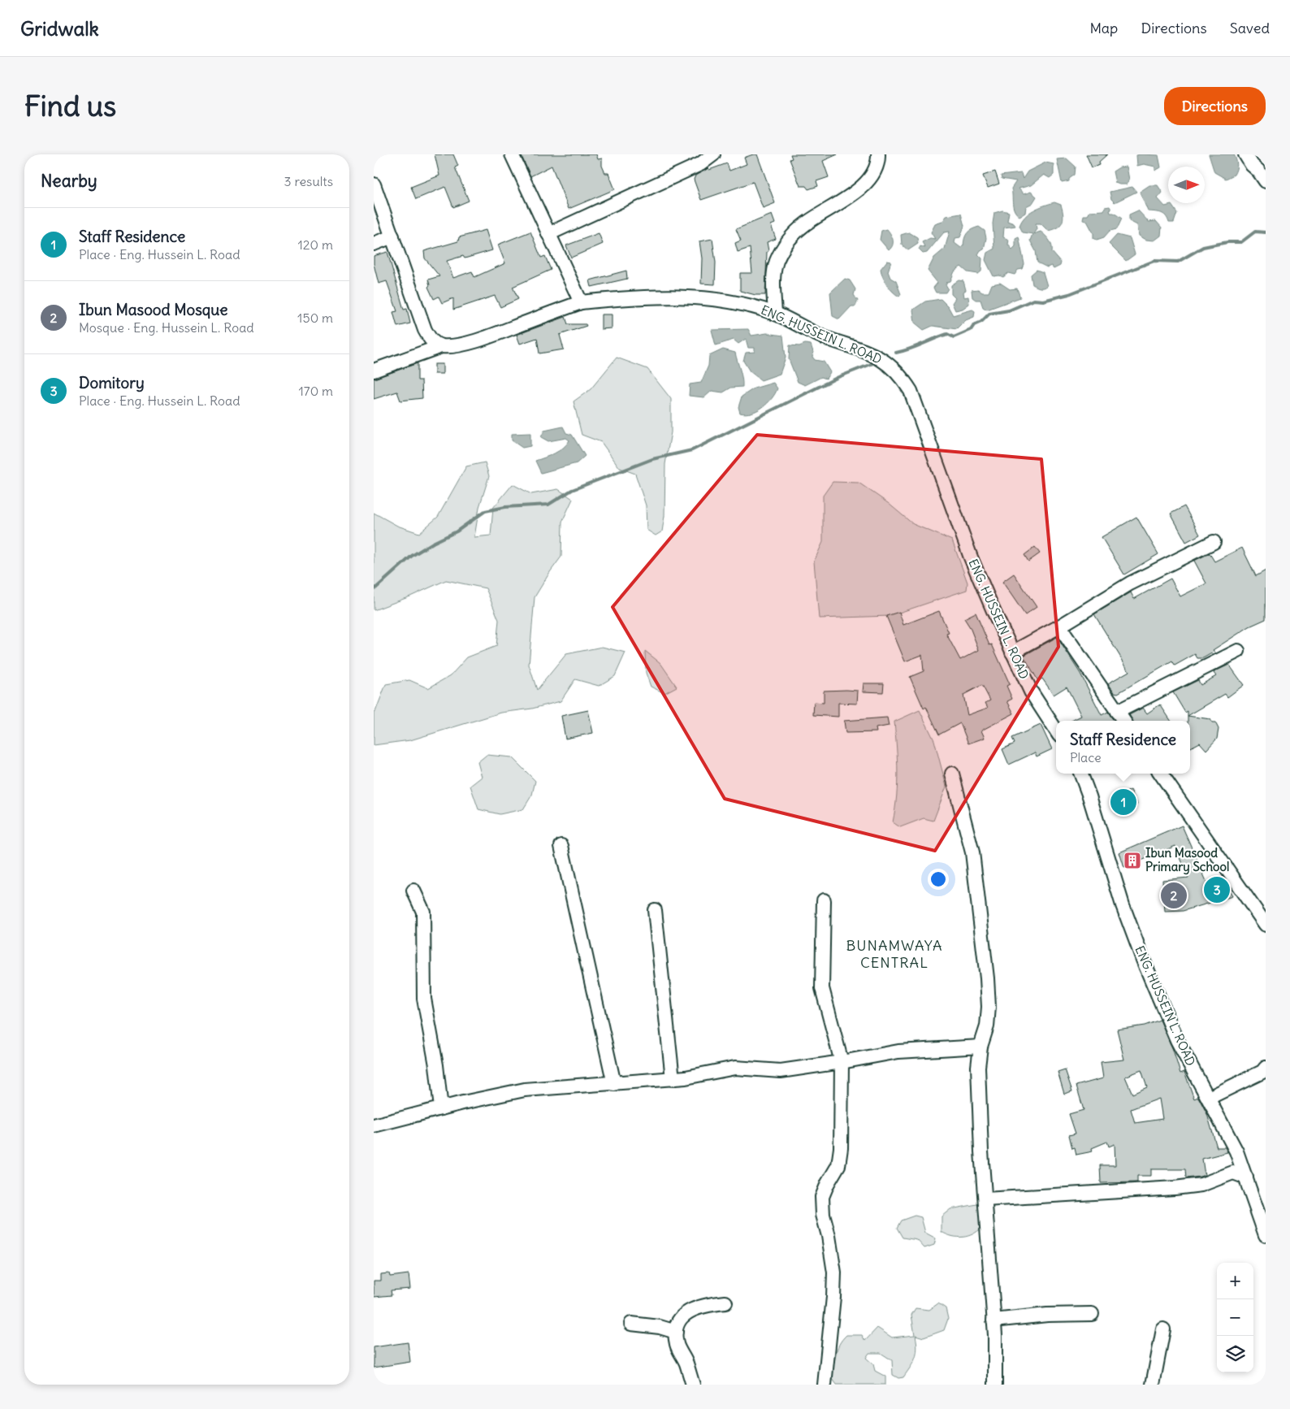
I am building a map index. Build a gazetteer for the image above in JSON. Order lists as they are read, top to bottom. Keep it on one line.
{"streets":{"street":["ENG. HUSSEIN L. ROAD"]},"districts":["BUNAMWAYA CENTRAL"],"places":{"building":["Ibun Masood Primary School"]},"north":"right","page":{"header":"Gridwalk","nav":["Map","Directions","Saved"],"buttons":"Directions","title":"Find us","heading":["Nearby","3 results"],"list":[{"mark":"1","name":"Staff Residence","note":"Place · Eng. Hussein L. Road","value":"120 m"},{"mark":"2","name":"Ibun Masood Mosque","note":"Mosque · Eng. Hussein L. Road","value":"150 m"},{"mark":"3","name":"Domitory","note":"Place · Eng. Hussein L. Road","value":"170 m"}],"popup":["Staff Residence","Place"],"pins":["1","3","2"],"map_buttons":["+","−"]}}
